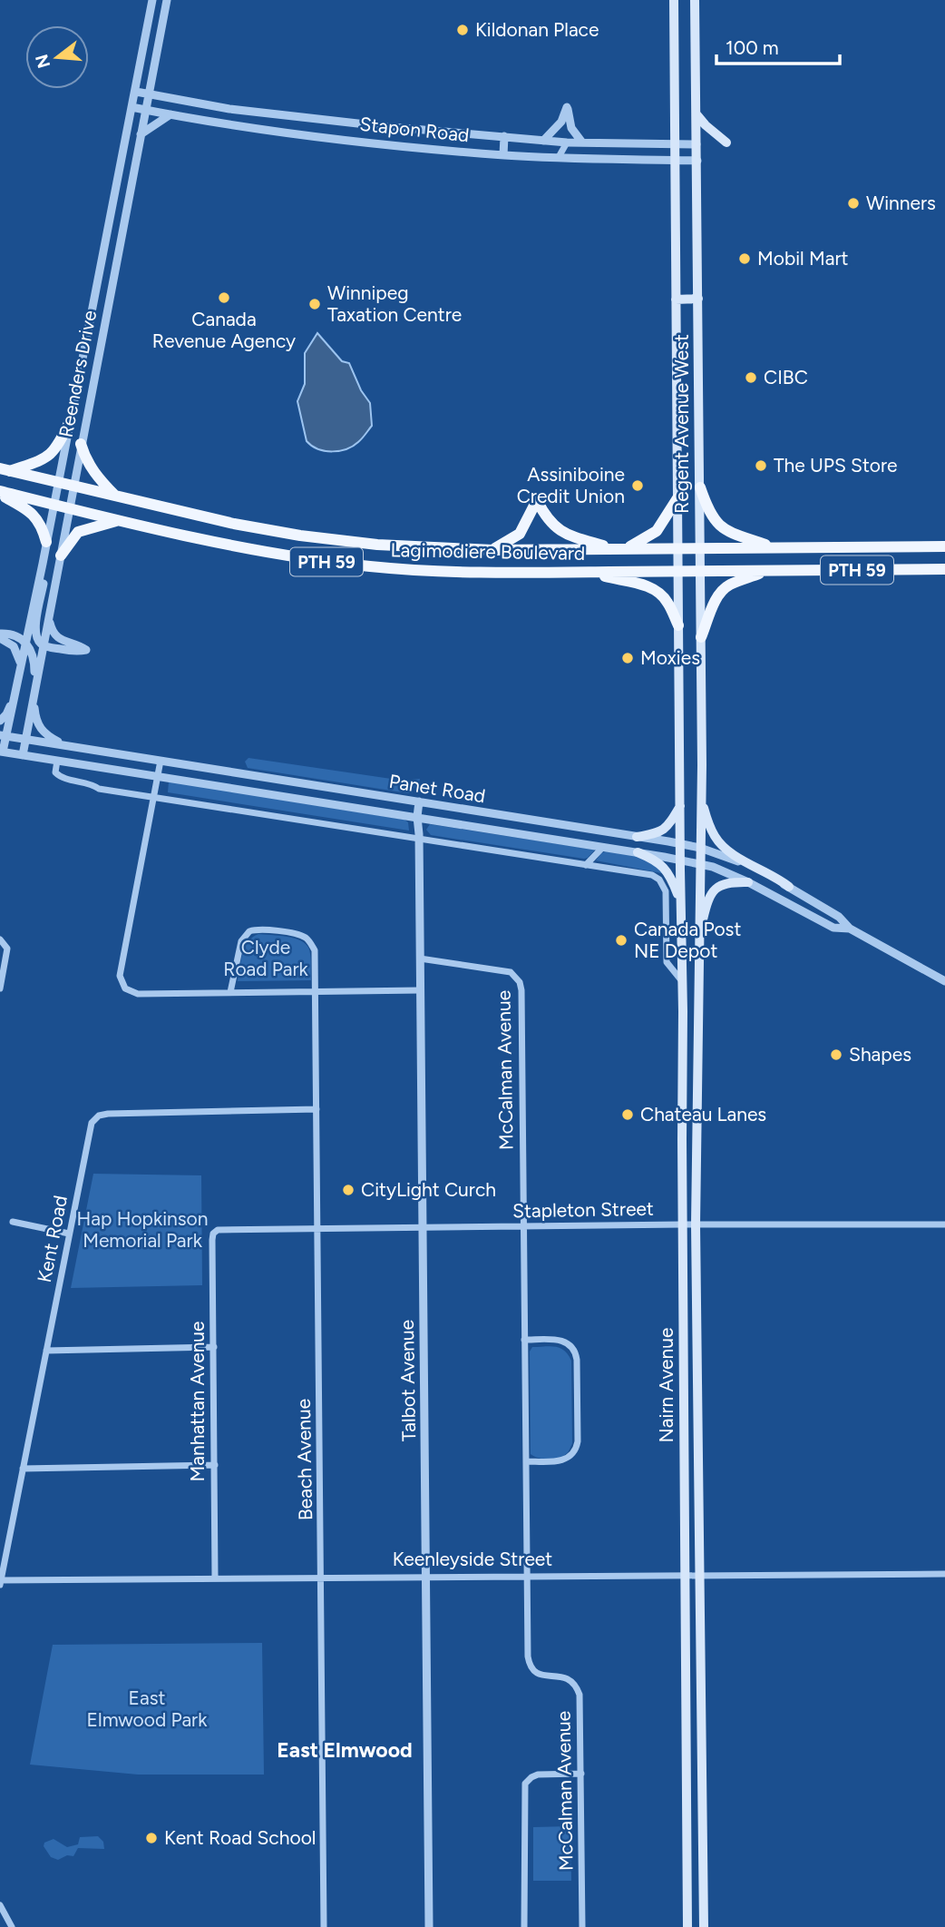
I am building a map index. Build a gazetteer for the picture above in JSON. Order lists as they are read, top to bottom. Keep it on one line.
{"streets":{"main road":["Regent Avenue West","Lagimodiere Boulevard","PTH 59","Nairn Avenue"],"street":["Stapon Road","Reenders Drive","Panet Road","McCalman Avenue","Stapleton Street","Kent Road","Talbot Avenue","Manhattan Avenue","Beach Avenue","Keenleyside Street"]},"crossings":[["Stapon Road","Reenders Drive"],["Stapon Road","Regent Avenue West"],["Reenders Drive","Lagimodiere Boulevard"],["Reenders Drive","Panet Road"],["Regent Avenue West","Lagimodiere Boulevard"],["Regent Avenue West","Panet Road"],["Regent Avenue West","Nairn Avenue"],["Panet Road","Talbot Avenue"],["Panet Road","Nairn Avenue"],["McCalman Avenue","Stapleton Street"],["McCalman Avenue","Talbot Avenue"],["McCalman Avenue","Keenleyside Street"],["Stapleton Street","Talbot Avenue"],["Stapleton Street","Nairn Avenue"],["Stapleton Street","Manhattan Avenue"],["Stapleton Street","Beach Avenue"],["Kent Road","Beach Avenue"],["Kent Road","Keenleyside Street"],["Talbot Avenue","Keenleyside Street"],["Nairn Avenue","Keenleyside Street"],["Manhattan Avenue","Keenleyside Street"],["Beach Avenue","Keenleyside Street"]],"districts":["East Elmwood"],"parks":["Clyde Road Park","Hap Hopkinson Memorial Park","East Elmwood Park"],"places":["Kildonan Place","Winners","Mobil Mart","Canada Revenue Agency","Winnipeg Taxation Centre","CIBC","The UPS Store","Assiniboine Credit Union","Moxies","Canada Post NE Depot","Shapes","Chateau Lanes","CityLight Curch","Kent Road School"],"scale_bar":"100 m","north":"left"}
